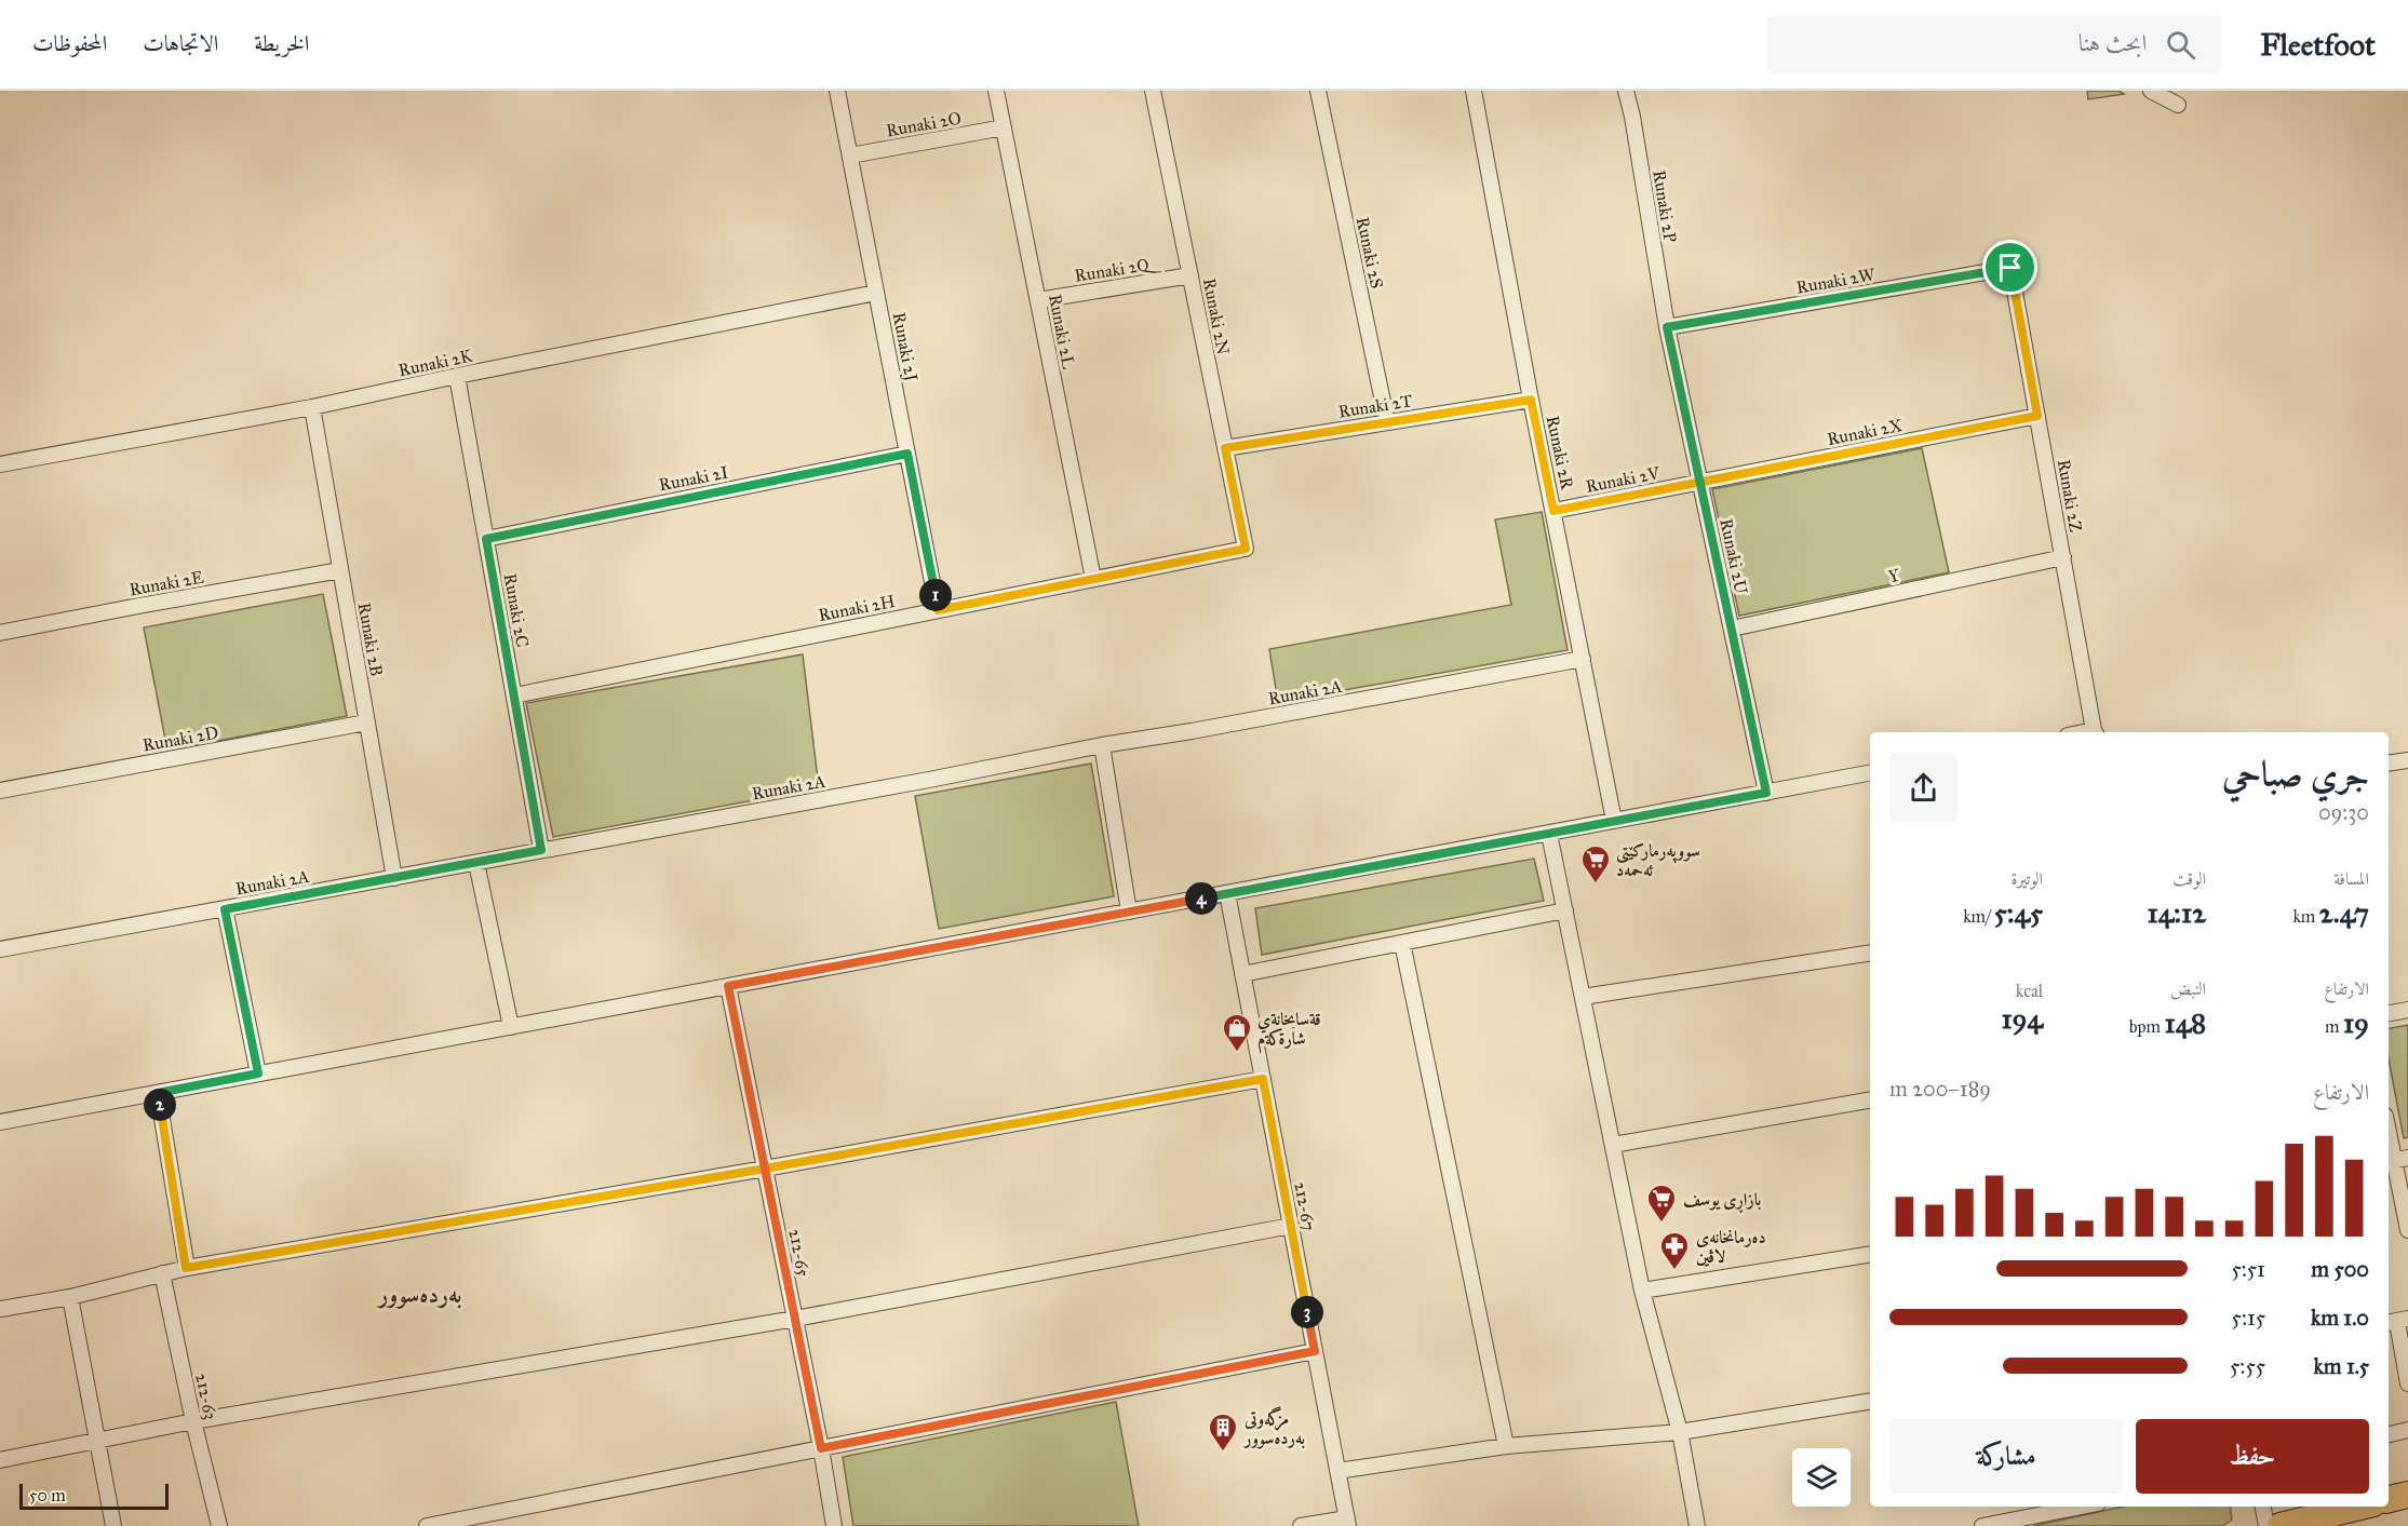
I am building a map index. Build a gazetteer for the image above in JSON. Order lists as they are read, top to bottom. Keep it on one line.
{"streets":{"street":["Runaki 2O","Runaki 2P","Runaki 2S","Runaki 2Q","Runaki 2W","Runaki 2N","Runaki 2L","Runaki 2J","Runaki 2K","Runaki 2T","Runaki 2X","Runaki 2R","Runaki 2I","Runaki 2V","Runaki 2Z","Runaki 2U","Y","Runaki 2E","Runaki 2H","Runaki 2C","Runaki 2B","Runaki 2A","Runaki 2D","212-67","212-65","212-63"]},"crossings":[["Runaki 2O","Runaki 2L"],["Runaki 2O","Runaki 2J"],["Runaki 2P","Runaki 2W"],["Runaki 2P","Runaki 2U"],["Runaki 2S","Runaki 2T"],["Runaki 2Q","Runaki 2N"],["Runaki 2Q","Runaki 2L"],["Runaki 2W","Runaki 2Z"],["Runaki 2W","Runaki 2U"],["Runaki 2N","Runaki 2T"],["Runaki 2N","Runaki 2H"],["Runaki 2L","Runaki 2H"],["Runaki 2J","Runaki 2K"],["Runaki 2J","Runaki 2I"],["Runaki 2J","Runaki 2H"],["Runaki 2K","Runaki 2C"],["Runaki 2K","Runaki 2B"],["Runaki 2T","Runaki 2R"],["Runaki 2X","Runaki 2V"],["Runaki 2X","Runaki 2Z"],["Runaki 2X","Runaki 2U"],["Runaki 2R","Runaki 2V"],["Runaki 2R","Runaki 2A"],["Runaki 2I","Runaki 2C"],["Runaki 2V","Runaki 2U"],["Runaki 2Z","Y"],["Runaki 2U","Y"],["Runaki 2E","Runaki 2B"],["Runaki 2H","Runaki 2C"],["Runaki 2C","Runaki 2A"],["Runaki 2B","Runaki 2A"],["Runaki 2B","Runaki 2D"]],"districts":["بەردەسوور"],"places":{"supermarket":["سووپەرمارکێتی ئەحمەد","بازاڕی یوسف"],"shop":["قةسابخانةي شارةكةم"],"pharmacy":["دەرمانخانەی لاڤین"],"building":["مزگەوتی بەردەسوور"]},"scale_bar":"50 m","page":{"header":"Fleetfoot","search":"ابحث هنا","nav":["الخريطة","الاتجاهات","المحفوظات"],"pins":["1","4","2","3"],"heading":["جري صباحي","09:30"],"stats":[["المسافة","2.47 km"],["الوقت","14:12"],["الوتيرة","5:45 /km"],["الارتفاع","19 m"],["النبض","148 bpm"],["kcal","194"]],"chart":["الارتفاع","189–200 m"],"list":[{"name":"500 m","note":"5:51"},{"name":"1.0 km","note":"5:15"},{"name":"1.5 km","note":"5:55"}],"buttons":["حفظ","مشاركة"],"scale":"50 m"}}
